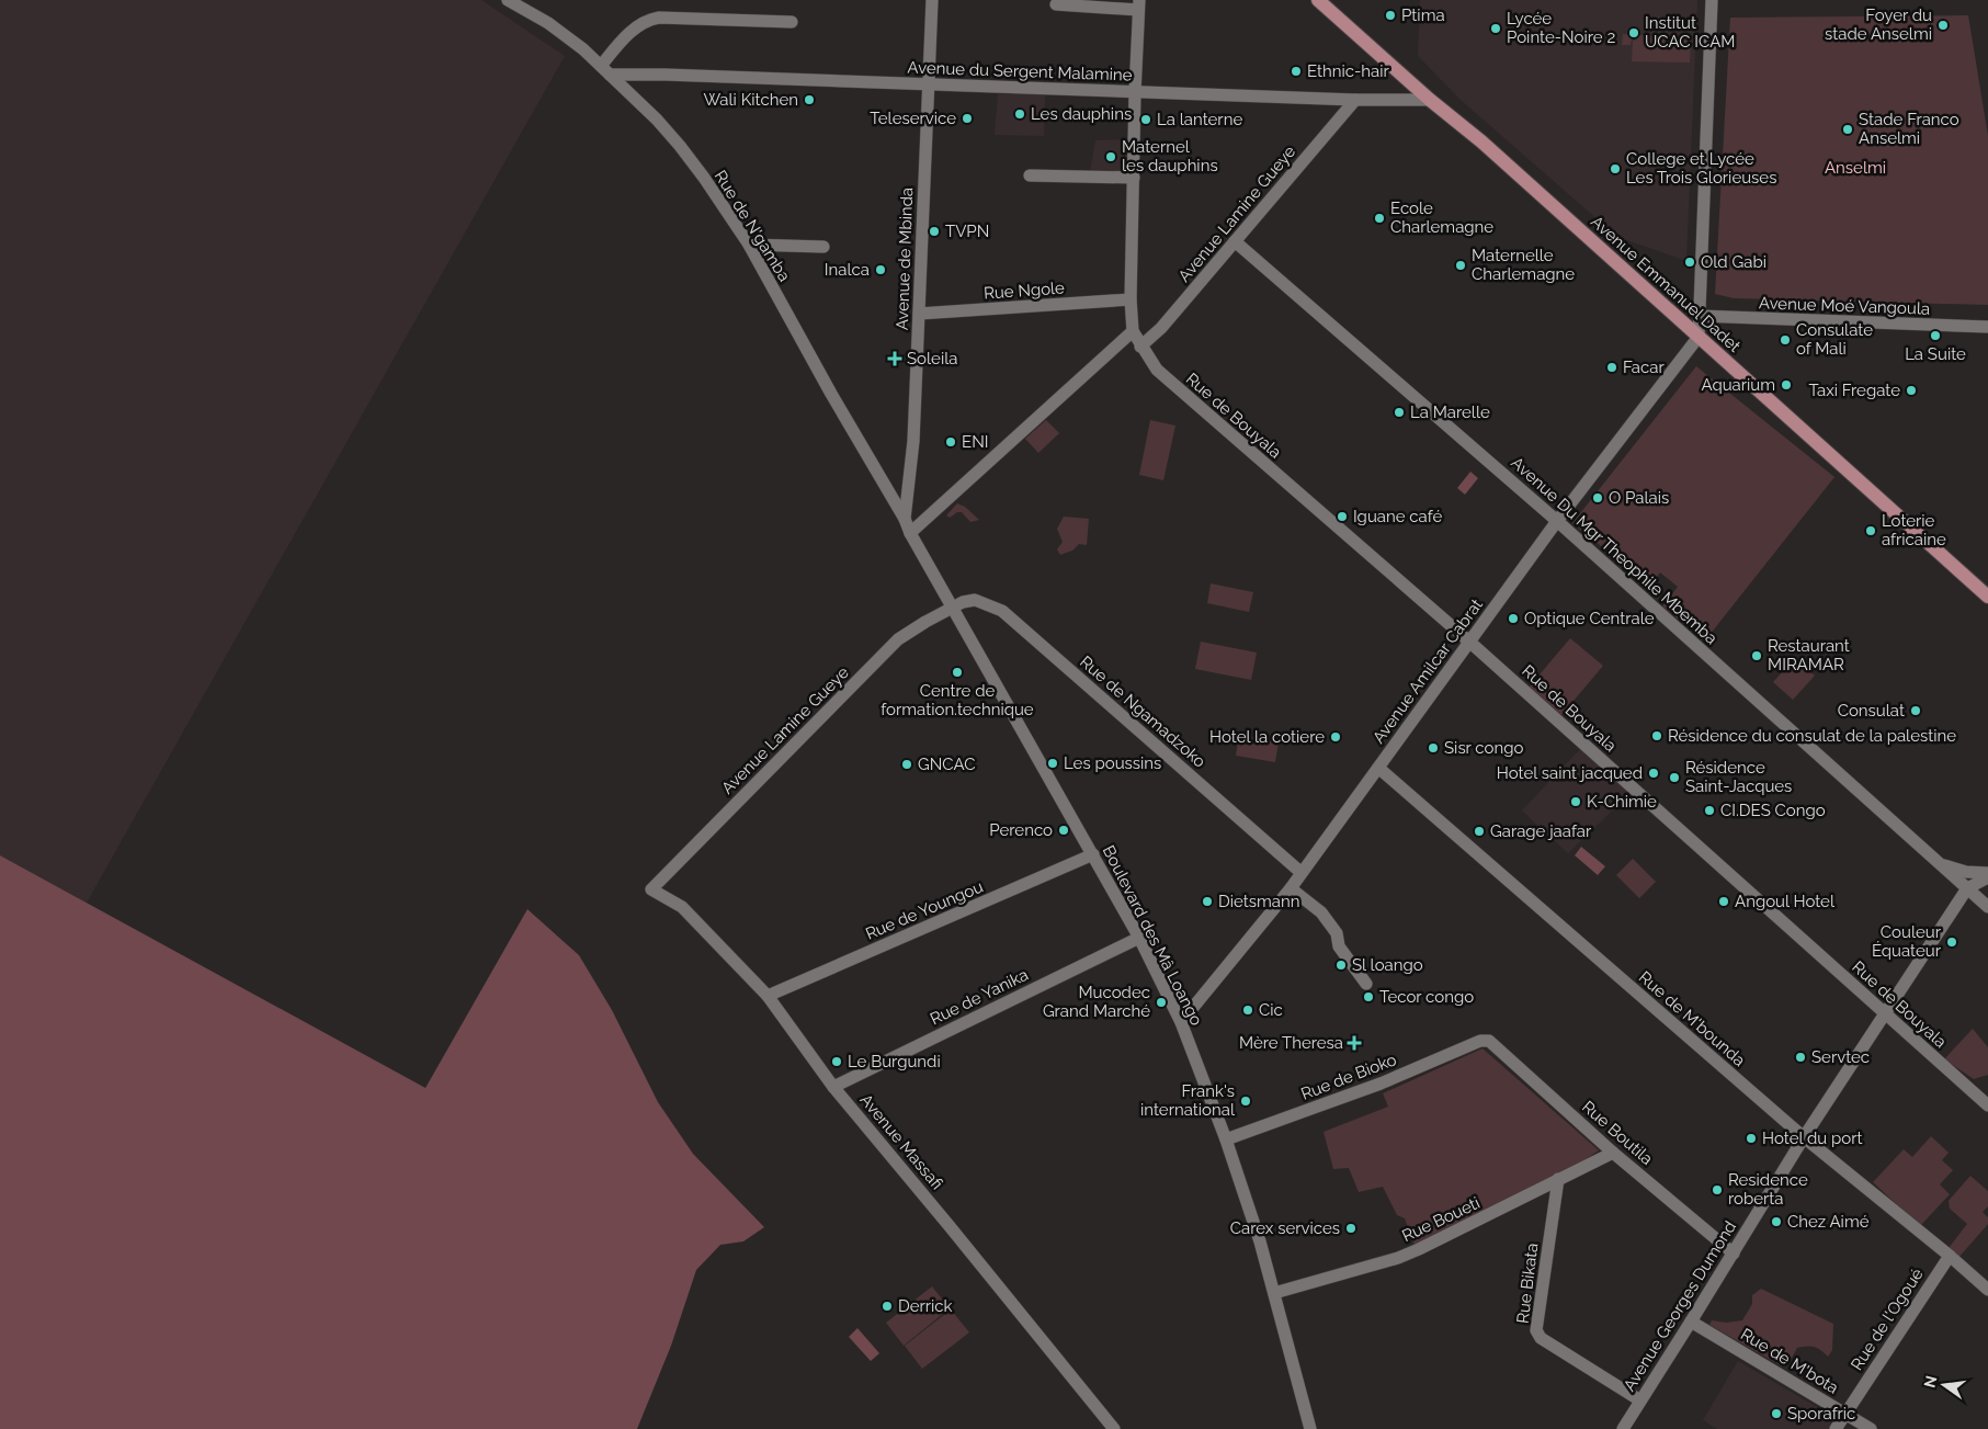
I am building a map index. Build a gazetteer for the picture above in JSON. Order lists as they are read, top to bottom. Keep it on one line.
{"streets":{"main road":["Avenue Emmanuel Dadet"],"street":["Avenue du Sergent Malamine","Avenue Lamine Gueye","Rue de N'gamba","Avenue de Mbinda","Rue Ngole","Avenue Moé Vangoula","Rue de Bouyala","Avenue Du Mgr Theophile Mbemba","Avenue Amilcar Cabrat","Rue de Ngamadzoko","Rue de Youngou","Boulevard des Mâ Loango","Rue de Yanika","Rue de M'bounda","Rue de Bioko","Rue Boutila","Avenue Massafi","Rue Boueti","Rue Bikata","Avenue Georges Dumond","Rue de l'Ogoué","Rue de M'bota"]},"crossings":[["Avenue du Sergent Malamine","Avenue Lamine Gueye"],["Avenue du Sergent Malamine","Rue de N'gamba"],["Avenue du Sergent Malamine","Avenue de Mbinda"],["Avenue du Sergent Malamine","Avenue Emmanuel Dadet"],["Avenue Lamine Gueye","Rue de Bouyala"],["Avenue Lamine Gueye","Avenue Du Mgr Theophile Mbemba"],["Avenue Lamine Gueye","Rue de Ngamadzoko"],["Avenue Lamine Gueye","Boulevard des Mâ Loango"],["Avenue Lamine Gueye","Avenue Massafi"],["Rue de N'gamba","Avenue de Mbinda"],["Rue de N'gamba","Boulevard des Mâ Loango"],["Avenue de Mbinda","Rue Ngole"],["Avenue de Mbinda","Boulevard des Mâ Loango"],["Avenue Emmanuel Dadet","Avenue Amilcar Cabrat"],["Rue de Bouyala","Avenue Amilcar Cabrat"],["Rue de Bouyala","Avenue Georges Dumond"],["Avenue Du Mgr Theophile Mbemba","Avenue Amilcar Cabrat"],["Avenue Du Mgr Theophile Mbemba","Avenue Georges Dumond"],["Avenue Amilcar Cabrat","Rue de Ngamadzoko"],["Avenue Amilcar Cabrat","Boulevard des Mâ Loango"],["Avenue Amilcar Cabrat","Rue de M'bounda"],["Rue de Ngamadzoko","Boulevard des Mâ Loango"],["Rue de Youngou","Boulevard des Mâ Loango"],["Rue de Youngou","Avenue Massafi"],["Boulevard des Mâ Loango","Rue de Yanika"],["Boulevard des Mâ Loango","Rue de Bioko"],["Boulevard des Mâ Loango","Rue Boueti"],["Rue de Yanika","Avenue Massafi"],["Rue de M'bounda","Avenue Georges Dumond"],["Rue de M'bounda","Rue de l'Ogoué"],["Rue de Bioko","Rue Boutila"],["Rue Boutila","Rue Boueti"],["Rue Boutila","Avenue Georges Dumond"],["Rue Boueti","Rue Bikata"],["Rue Bikata","Avenue Georges Dumond"],["Avenue Georges Dumond","Rue de M'bota"],["Rue de l'Ogoué","Rue de M'bota"]],"parks":["Anselmi"],"places":{"other":["Ptima","Foyer du stade Anselmi","Lycée Pointe-Noire 2","Institut UCAC ICAM","Ethnic-hair","Wali Kitchen","Les dauphins","Teleservice","La lanterne","Stade Franco Anselmi","Maternel les dauphins","College et Lycée Les Trois Glorieuses","Ecole Charlemagne","TVPN","Old Gabi","Maternelle Charlemagne","Inalca","La Suite","Consulate of Mali","Facar","Aquarium","Taxi Fregate","La Marelle","ENI","O Palais","Iguane café","Loterie africaine","Optique Centrale","Restaurant MIRAMAR","Centre de formation.technique","Consulat","Résidence du consulat de la palestine","Hotel la cotiere","Sisr congo","Les poussins","GNCAC","Hotel saint jacqued","Résidence Saint-Jacques","K-Chimie","CI.DES Congo","Perenco","Garage jaafar","Dietsmann","Angoul Hotel","Couleur Équateur","Sl loango","Tecor congo","Mucodec Grand Marché","Cic","Servtec","Le Burgundi","Frank's international","Hotel du port","Residence roberta","Chez Aimé","Carex services","Derrick","Sporafric"],"health":["Soleila","Mère Theresa"]},"north":"left"}
